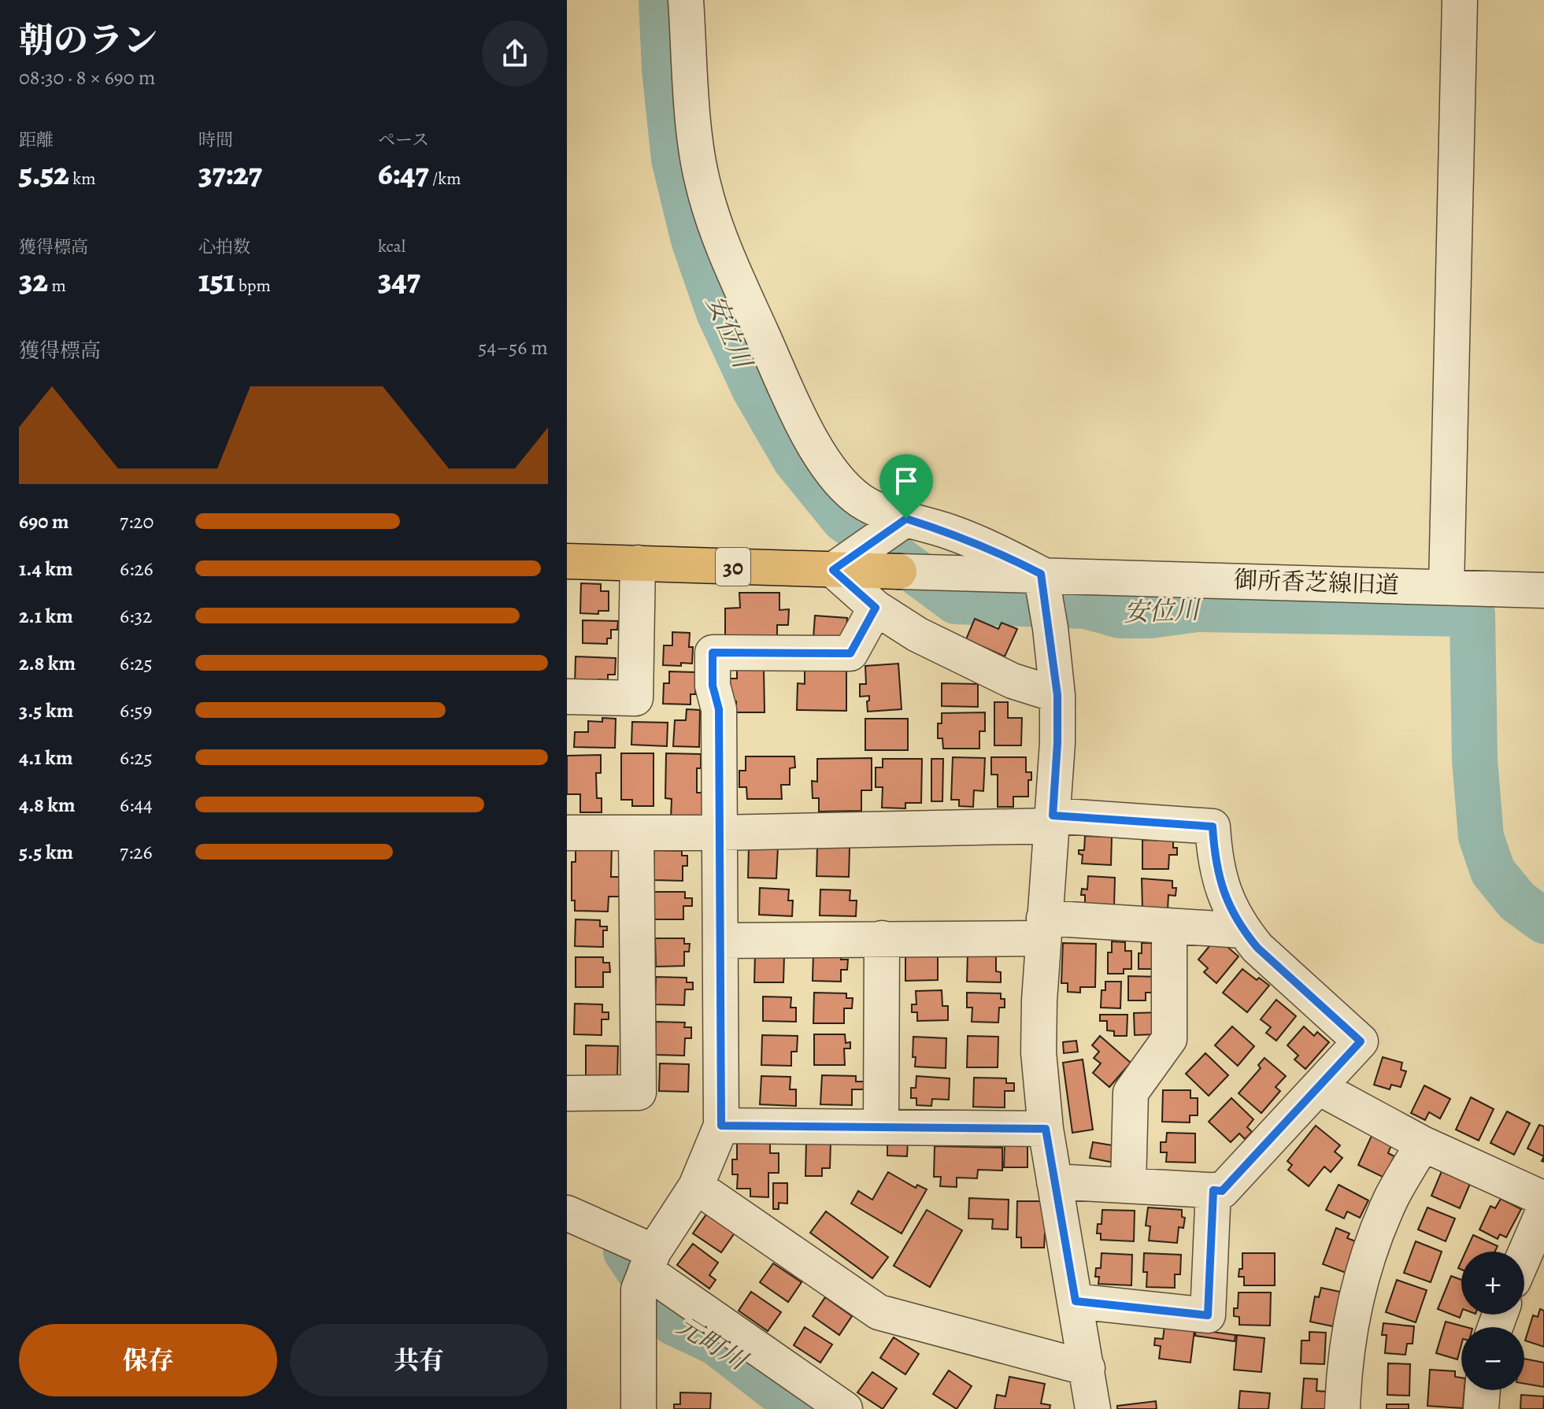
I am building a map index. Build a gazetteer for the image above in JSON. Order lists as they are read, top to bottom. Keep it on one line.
{"streets":{"main road":["30"],"street":["御所香芝線旧道"]},"crossings":[["30","御所香芝線旧道"]],"water":["安位川","元町川"],"page":{"heading":["朝のラン","08:30 · 8 × 690 m"],"stats":[["距離","5.52 km"],["時間","37:27"],["ペース","6:47 /km"],["獲得標高","32 m"],["心拍数","151 bpm"],["kcal","347"]],"chart":["獲得標高","54–56 m"],"list":[{"name":"690 m","note":"7:20"},{"name":"1.4 km","note":"6:26"},{"name":"2.1 km","note":"6:32"},{"name":"2.8 km","note":"6:25"},{"name":"3.5 km","note":"6:59"},{"name":"4.1 km","note":"6:25"},{"name":"4.8 km","note":"6:44"},{"name":"5.5 km","note":"7:26"}],"map_buttons":["+","−"],"buttons":["保存","共有"]}}
